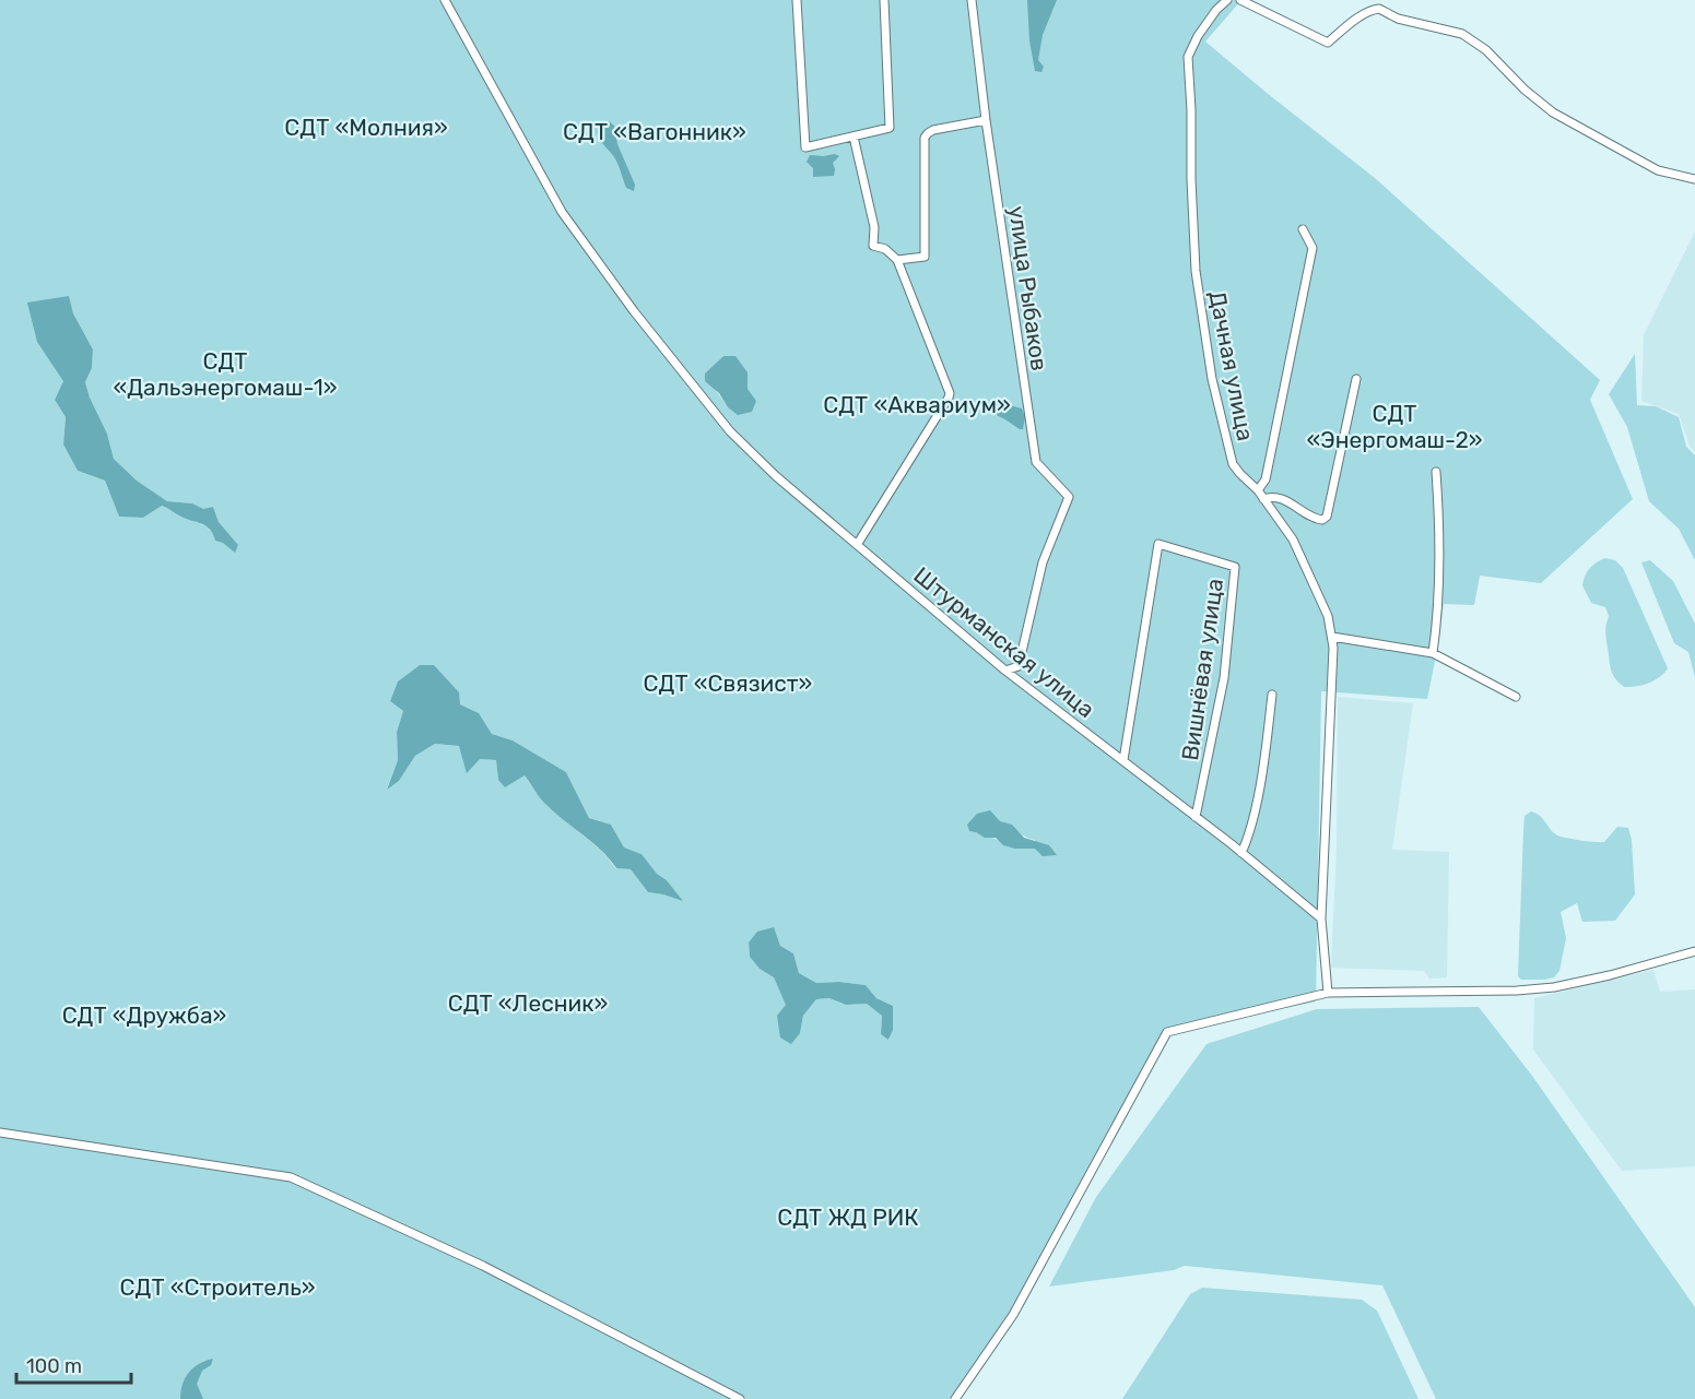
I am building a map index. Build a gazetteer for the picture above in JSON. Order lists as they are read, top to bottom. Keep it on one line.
{"streets":{"street":["улица Рыбаков","Дачная улица","Штурманская улица","Вишнёвая улица"]},"crossings":[["улица Рыбаков","Штурманская улица"],["Дачная улица","Штурманская улица"],["Штурманская улица","Вишнёвая улица"]],"parks":["СДТ «Молния»","СДТ «Вагонник»","СДТ «Дальэнергомаш-1»","СДТ «Аквариум»","СДТ «Энергомаш-2»","СДТ «Связист»","СДТ «Лесник»","СДТ «Дружба»","СДТ ЖД РИК","СДТ «Строитель»"],"scale_bar":"100 m"}
